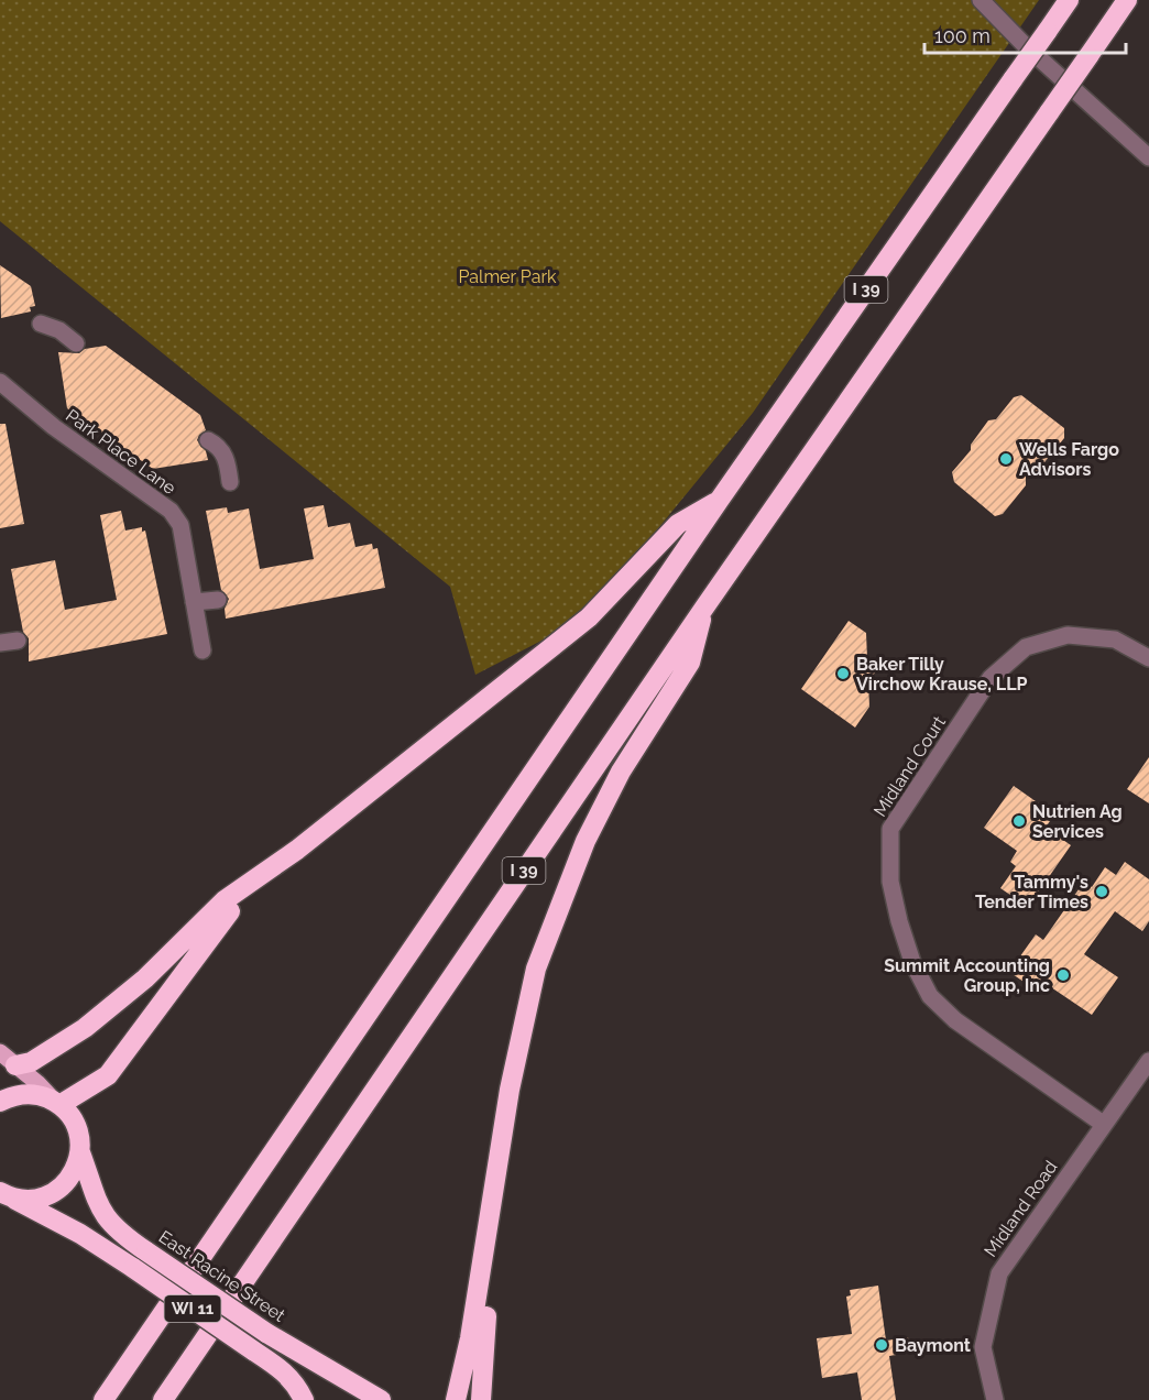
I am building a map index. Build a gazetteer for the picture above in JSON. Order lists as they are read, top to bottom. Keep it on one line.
{"streets":{"highway":["I 39","East Racine Street","WI 11"],"street":["Park Place Lane","Midland Court","Midland Road"]},"crossings":[["Midland Court","Midland Road"],["East Racine Street","WI 11"]],"parks":["Palmer Park"],"places":["Wells Fargo Advisors","Baker Tilly Virchow Krause, LLP","Nutrien Ag Services","Tammy's Tender Times","Summit Accounting Group, Inc","Baymont"],"scale_bar":"100 m"}
